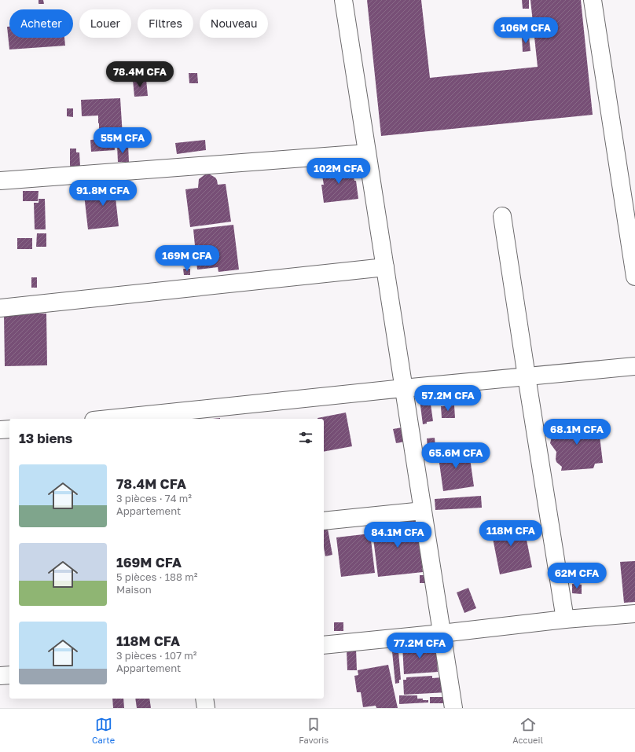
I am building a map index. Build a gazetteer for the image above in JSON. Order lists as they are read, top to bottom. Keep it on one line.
{"page":{"chip":["Acheter","Louer","Filtres","Nouveau"],"price":["106M CFA","78.4M CFA","55M CFA","102M CFA","91.8M CFA","169M CFA","57.2M CFA","68.1M CFA","65.6M CFA","118M CFA","84.1M CFA","62M CFA","77.2M CFA"],"heading":"13 biens","list":[{"name":"78.4M CFA","note":"3 pièces · 74 m² · Appartement"},{"name":"169M CFA","note":"5 pièces · 188 m² · Maison"},{"name":"118M CFA","note":"3 pièces · 107 m² · Appartement"}],"tabs":["Carte","Favoris","Accueil"]}}
